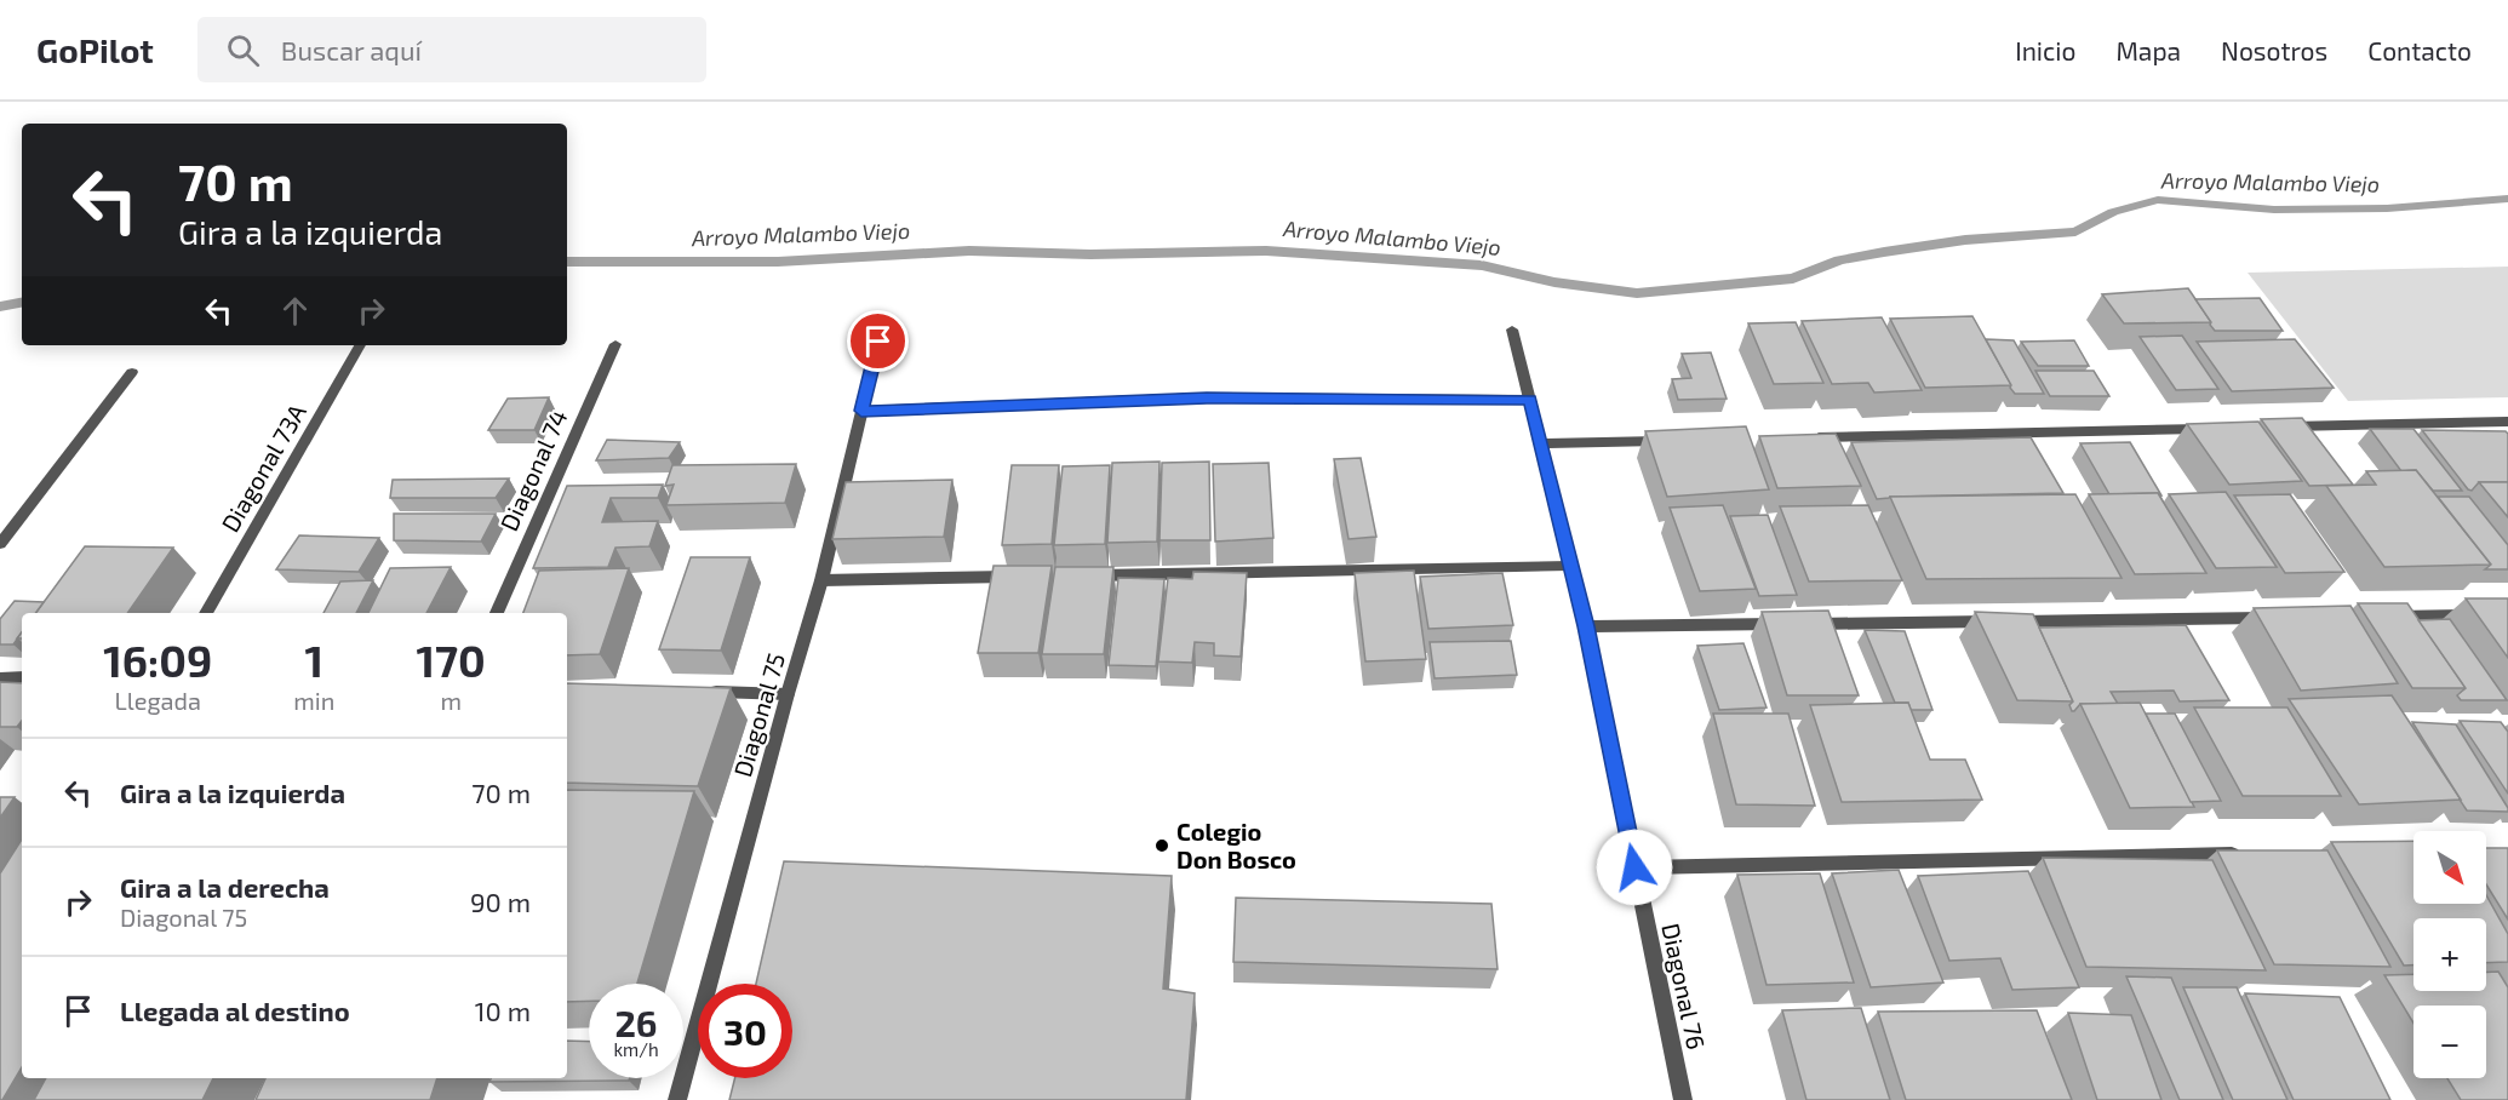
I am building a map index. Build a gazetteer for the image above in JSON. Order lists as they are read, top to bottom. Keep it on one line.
{"streets":{"street":["Diagonal 73A","Diagonal 74","Diagonal 75","Diagonal 76"]},"water":["Arroyo Malambo Viejo"],"places":["Colegio Don Bosco"],"north":"bottom right","page":{"header":"GoPilot","search":"Buscar aquí","nav":["Inicio","Mapa","Nosotros","Contacto"],"turn":["70 m","Gira a la izquierda"],"eta":["16:09","Llegada","1","min","170","m"],"list":[{"name":"Gira a la izquierda","value":"70 m"},{"name":"Gira a la derecha","note":"Diagonal 75","value":"90 m"},{"name":"Llegada al destino","value":"10 m"}],"map_buttons":["+","−"],"speed":"26 km/h","limit":"30"}}
